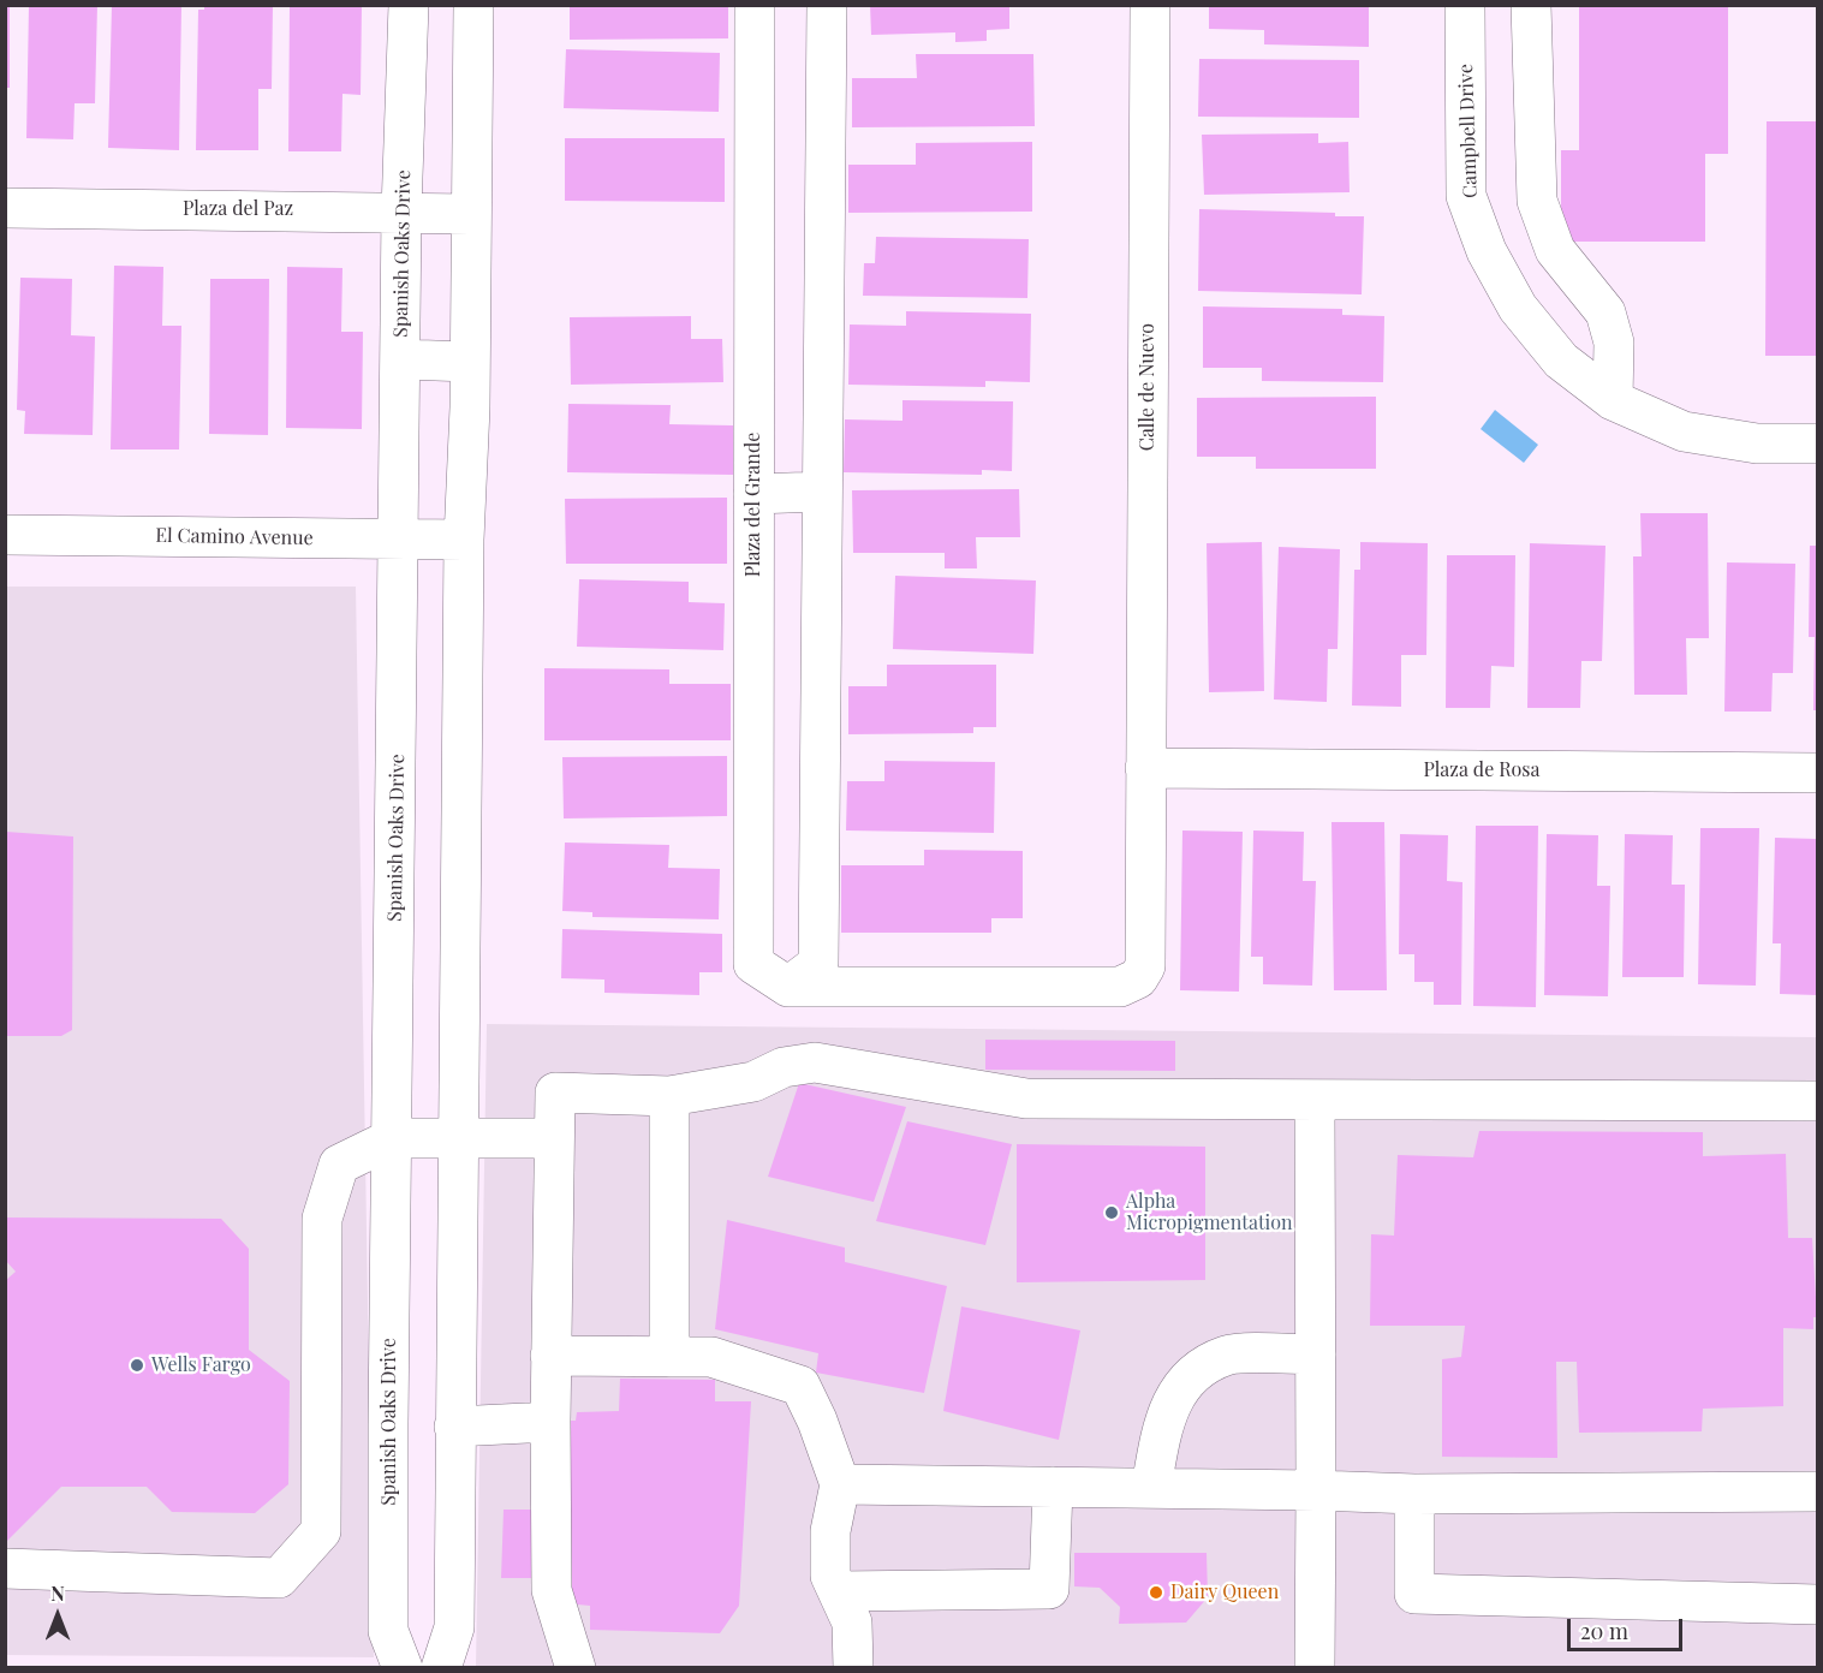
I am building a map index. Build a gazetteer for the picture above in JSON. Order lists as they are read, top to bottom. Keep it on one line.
{"streets":{"street":["Campbell Drive","Plaza del Paz","Spanish Oaks Drive","Calle de Nuevo","Plaza del Grande","El Camino Avenue","Plaza de Rosa"]},"crossings":[["Plaza del Paz","Spanish Oaks Drive"],["Spanish Oaks Drive","El Camino Avenue"],["Calle de Nuevo","Plaza del Grande"],["Calle de Nuevo","Plaza de Rosa"]],"places":["Alpha Micropigmentation","Wells Fargo","Dairy Queen"],"scale_bar":"20 m","north":"top"}
